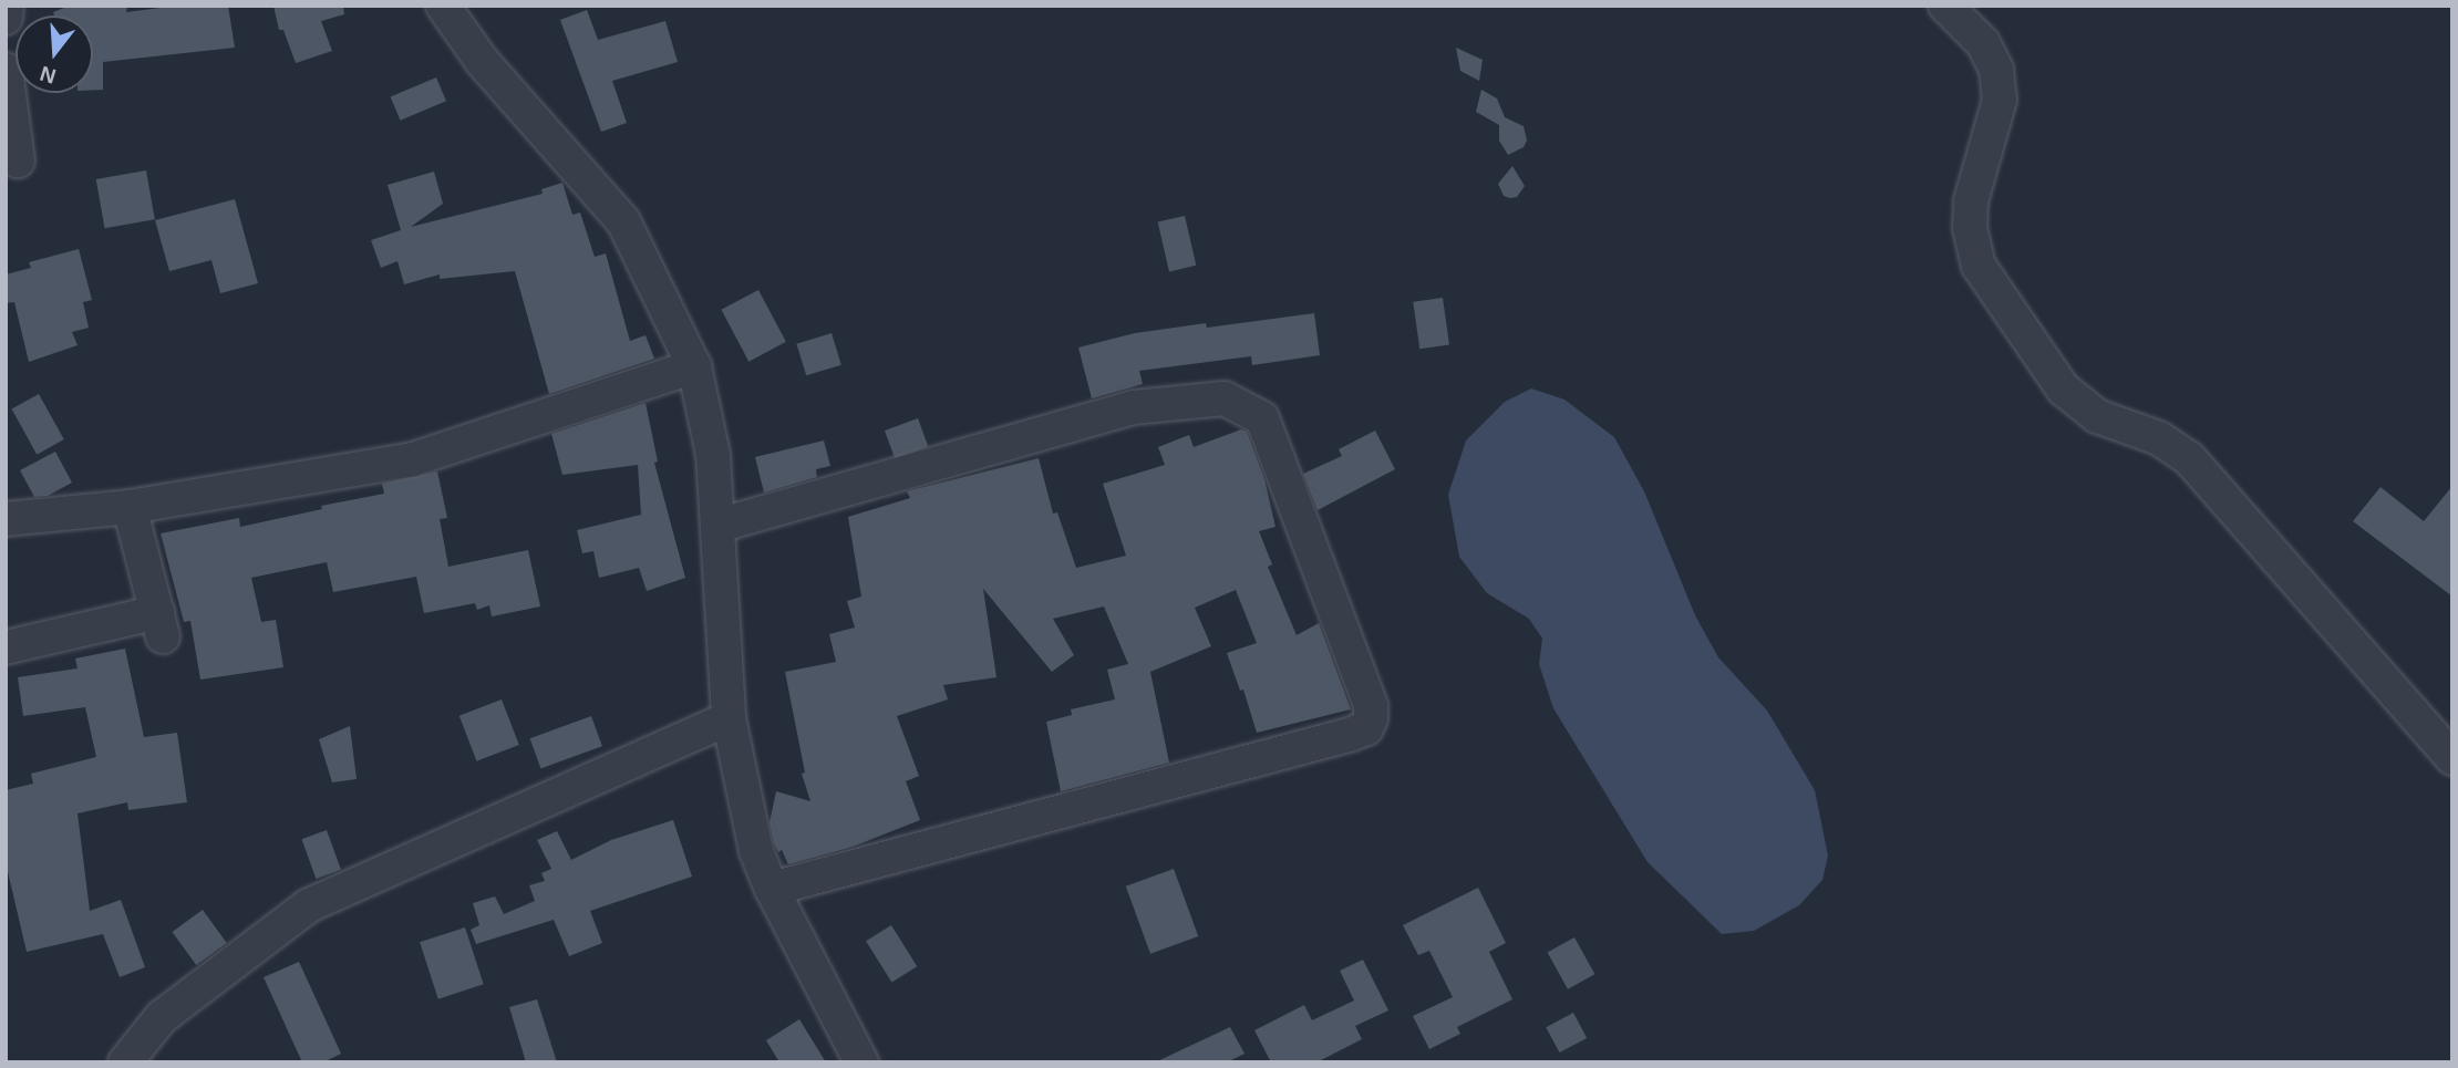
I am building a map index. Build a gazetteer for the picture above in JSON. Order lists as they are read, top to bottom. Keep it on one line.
{"north":"bottom"}
